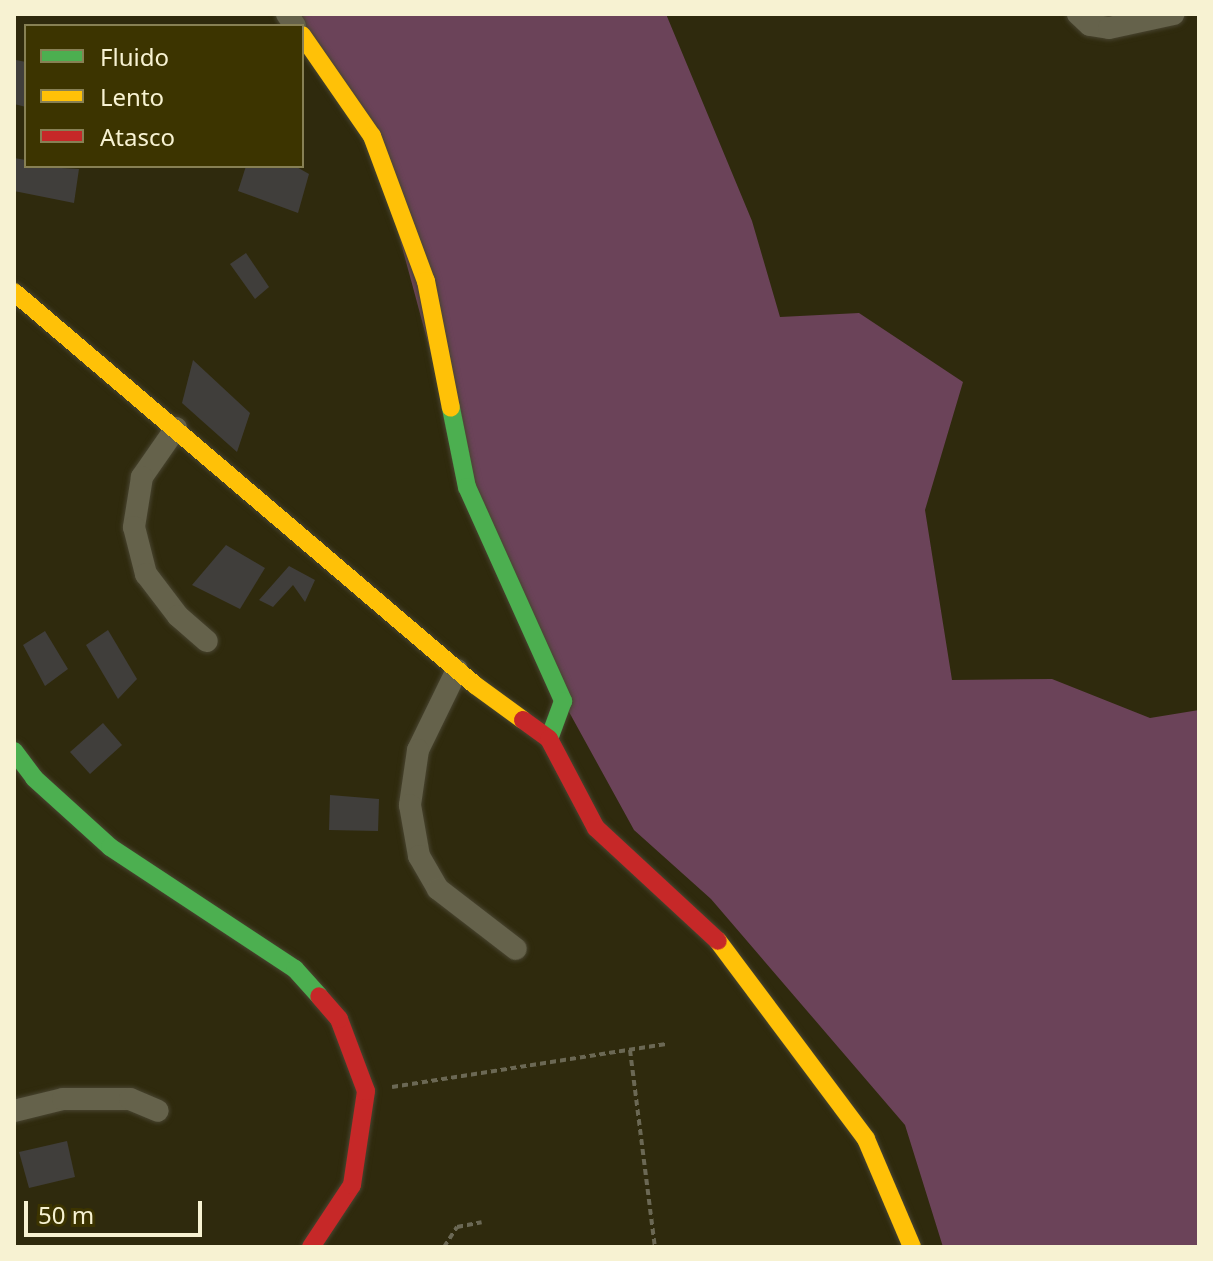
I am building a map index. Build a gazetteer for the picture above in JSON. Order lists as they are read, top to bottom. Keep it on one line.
{"legend":["Fluido","Lento","Atasco"],"scale_bar":"50 m"}
